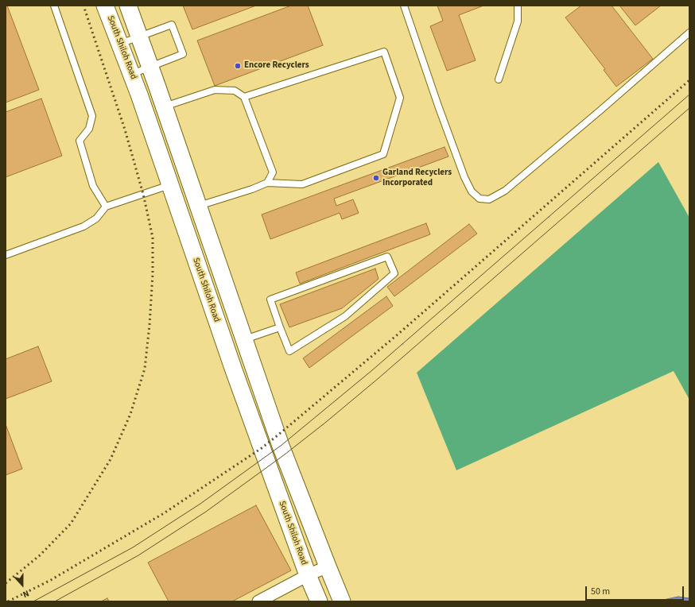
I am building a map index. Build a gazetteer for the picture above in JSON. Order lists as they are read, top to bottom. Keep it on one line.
{"streets":{"main road":["South Shiloh Road"]},"places":["Encore Recyclers","Garland Recyclers Incorporated"],"scale_bar":"50 m","north":"bottom"}
